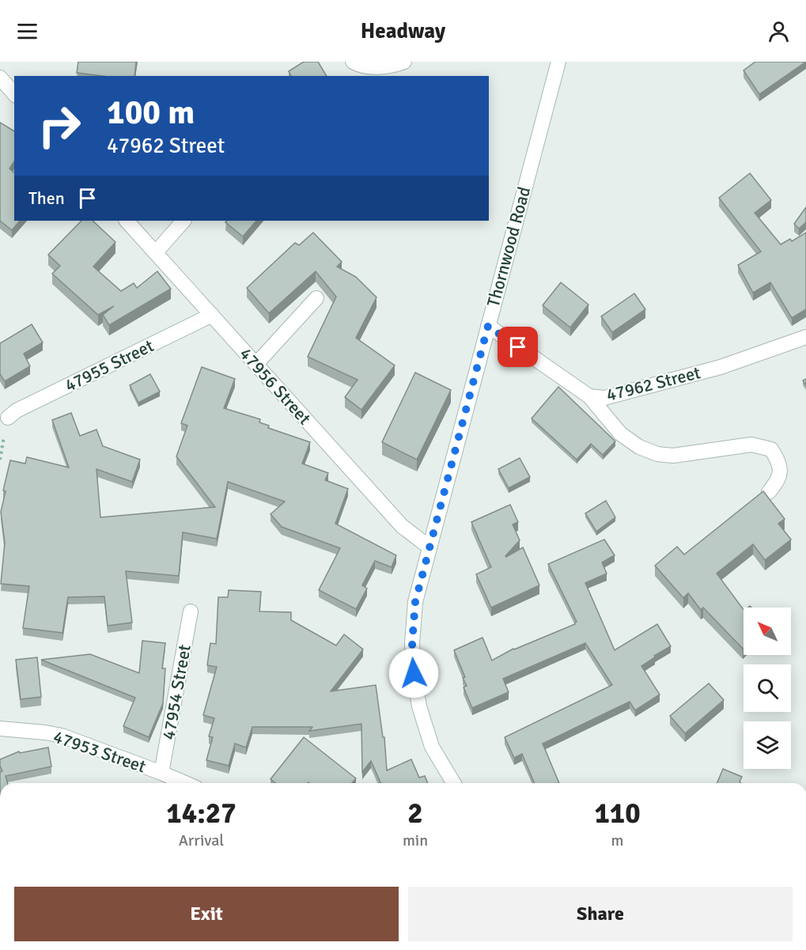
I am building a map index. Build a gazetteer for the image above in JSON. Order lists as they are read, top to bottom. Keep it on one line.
{"streets":{"street":["Thornwood Road","47955 Street","47962 Street","47956 Street","47954 Street","47953 Street"]},"crossings":[["Thornwood Road","47962 Street"],["Thornwood Road","47956 Street"],["47955 Street","47956 Street"],["47954 Street","47953 Street"]],"north":"top left","page":{"header":"Headway","turn":["100 m","47962 Street"],"then":"Then","eta":["14:27","Arrival","2","min","110","m"],"buttons":["Exit","Share"]}}
